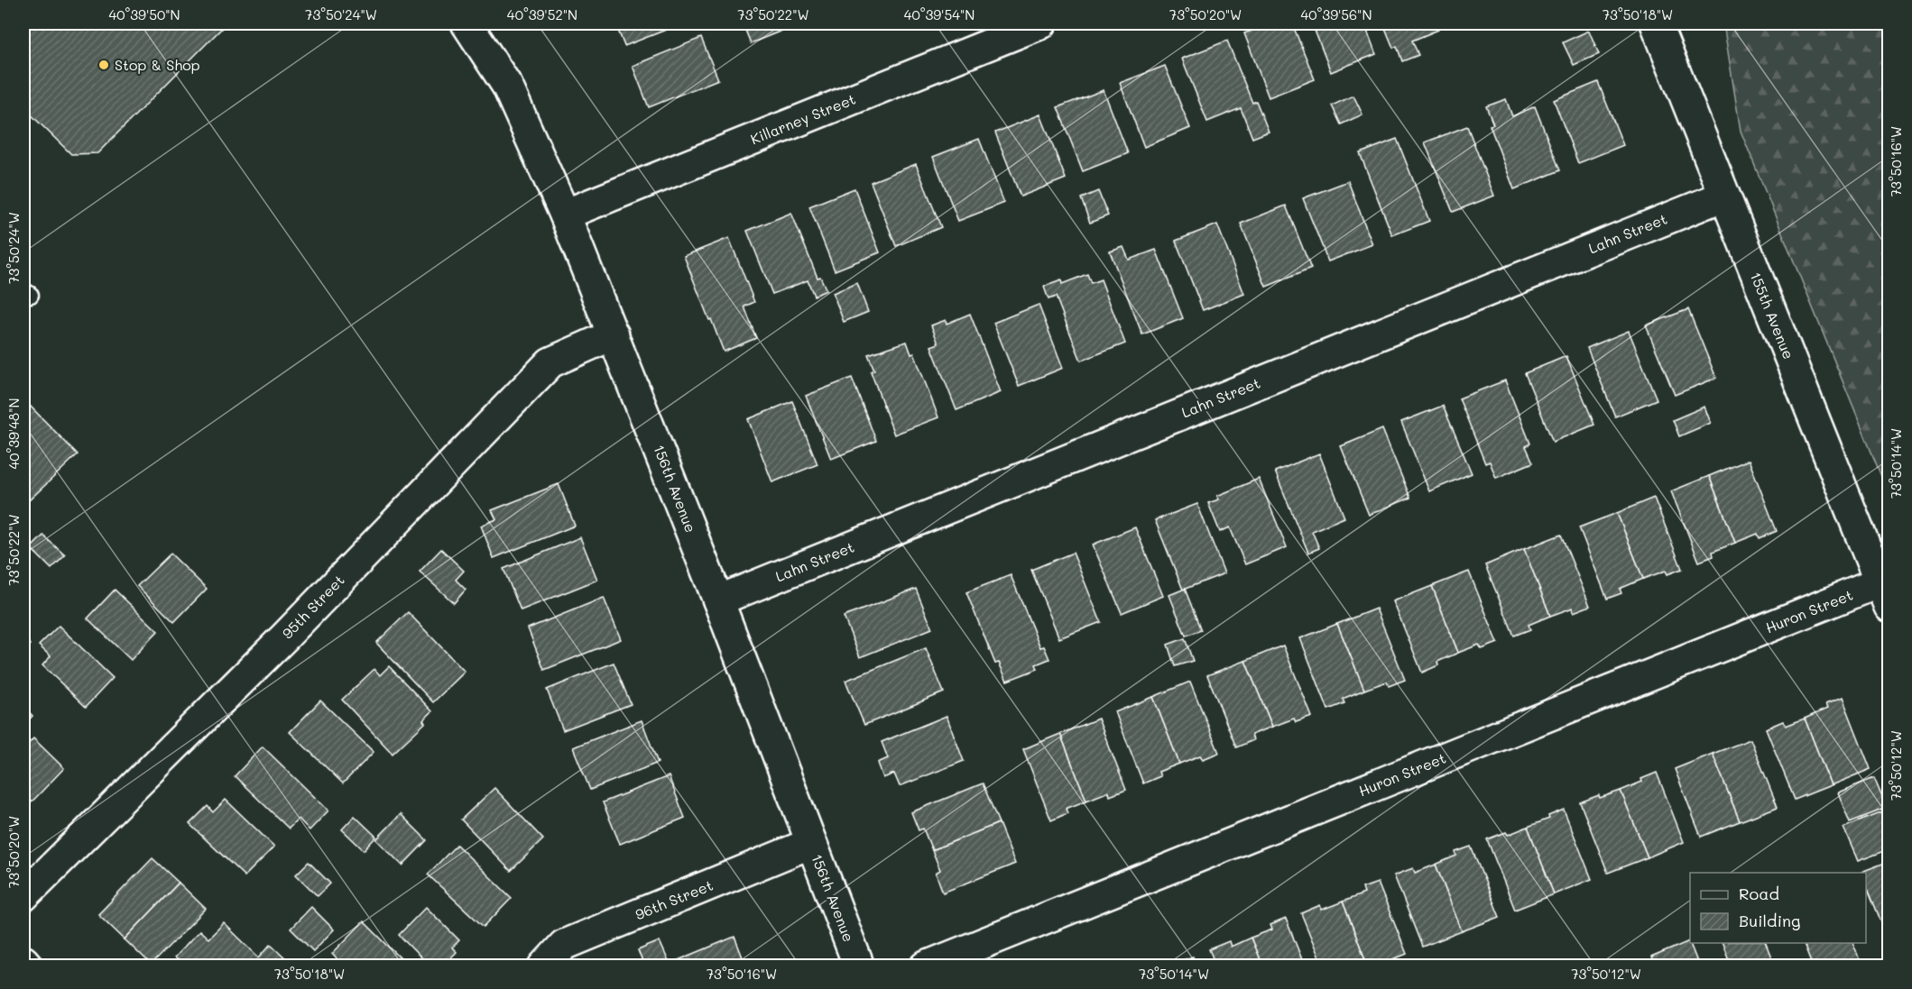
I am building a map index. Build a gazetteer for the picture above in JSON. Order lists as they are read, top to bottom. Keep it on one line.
{"streets":{"street":["Killarney Street","Lahn Street","155th Avenue","156th Avenue","95th Street","Huron Street","96th Street"]},"crossings":[["Killarney Street","156th Avenue"],["Lahn Street","155th Avenue"],["Lahn Street","156th Avenue"],["155th Avenue","Huron Street"],["156th Avenue","95th Street"],["156th Avenue","96th Street"]],"places":["Stop & Shop"],"legend":["Road","Building"],"coordinates":["40°39'50\"N","73°50'24\"W","40°39'52\"N","73°50'22\"W","40°39'54\"N","73°50'20\"W","40°39'56\"N","73°50'18\"W","73°50'16\"W","40°39'48\"N","73°50'14\"W","73°50'12\"W"]}
